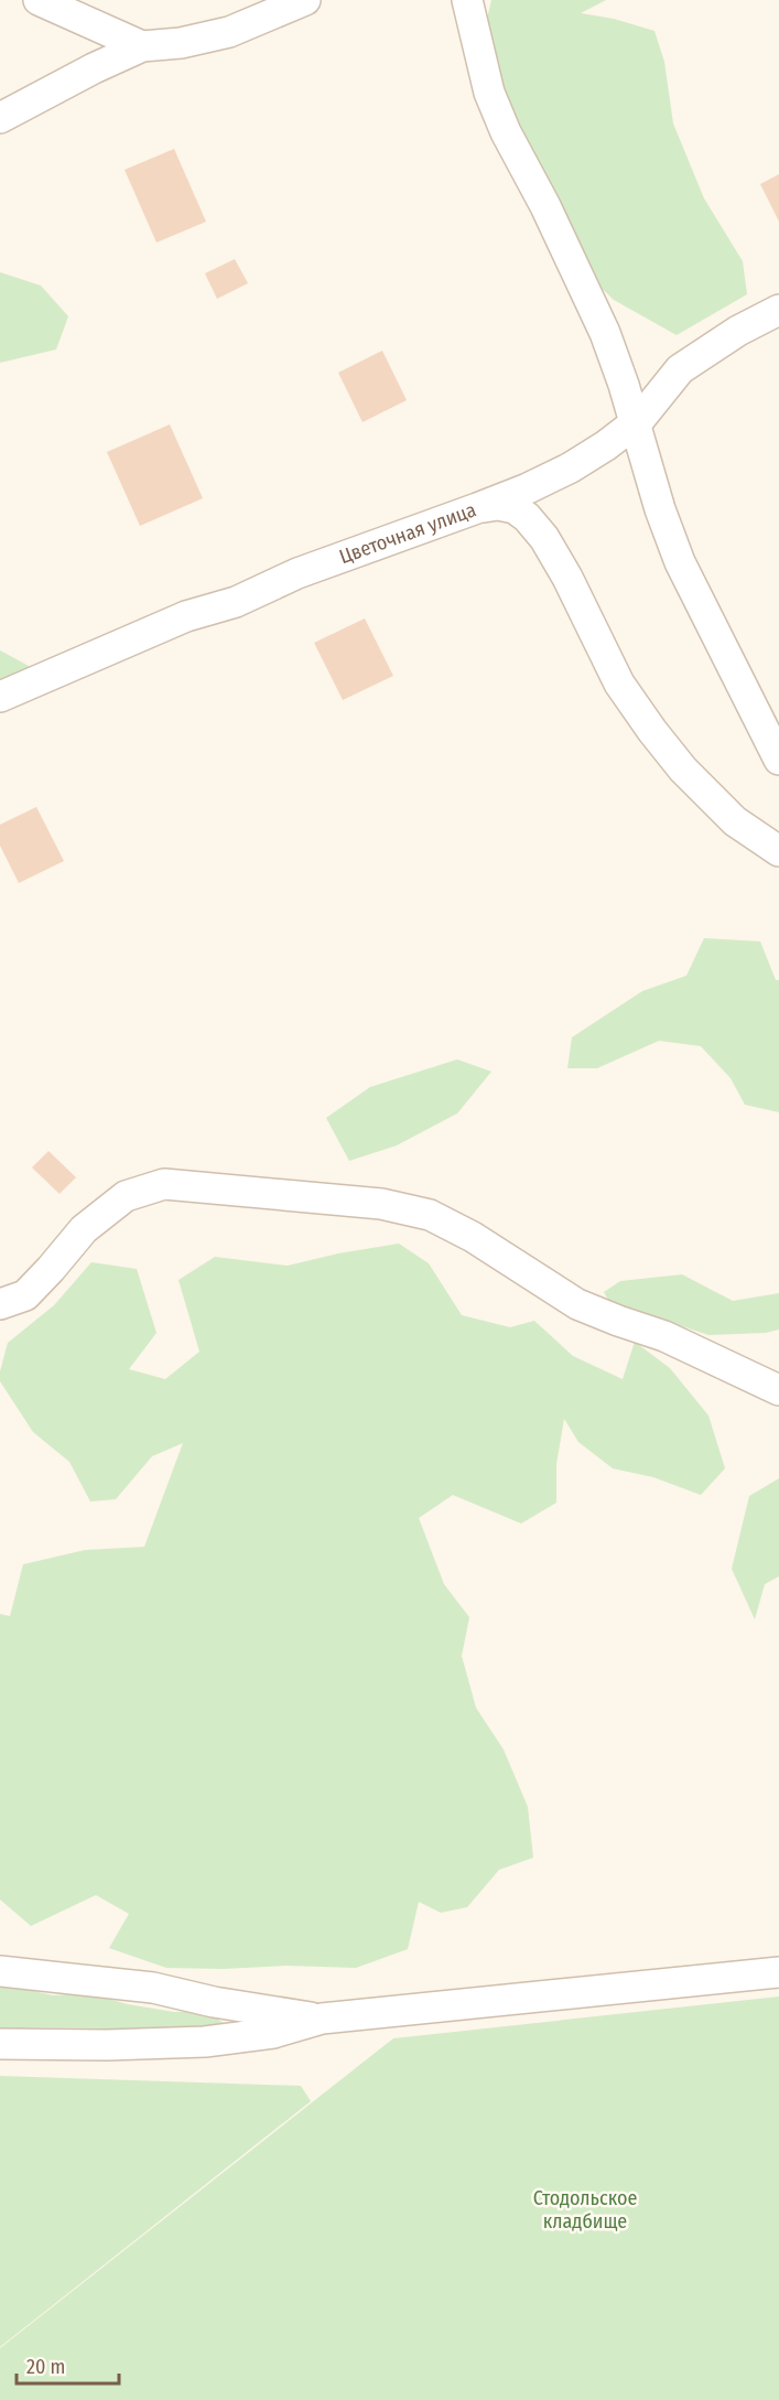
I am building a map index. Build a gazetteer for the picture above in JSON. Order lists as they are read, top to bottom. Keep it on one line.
{"streets":{"street":["Цветочная улица"]},"parks":["Стодольское кладбище"],"scale_bar":"20 m"}
